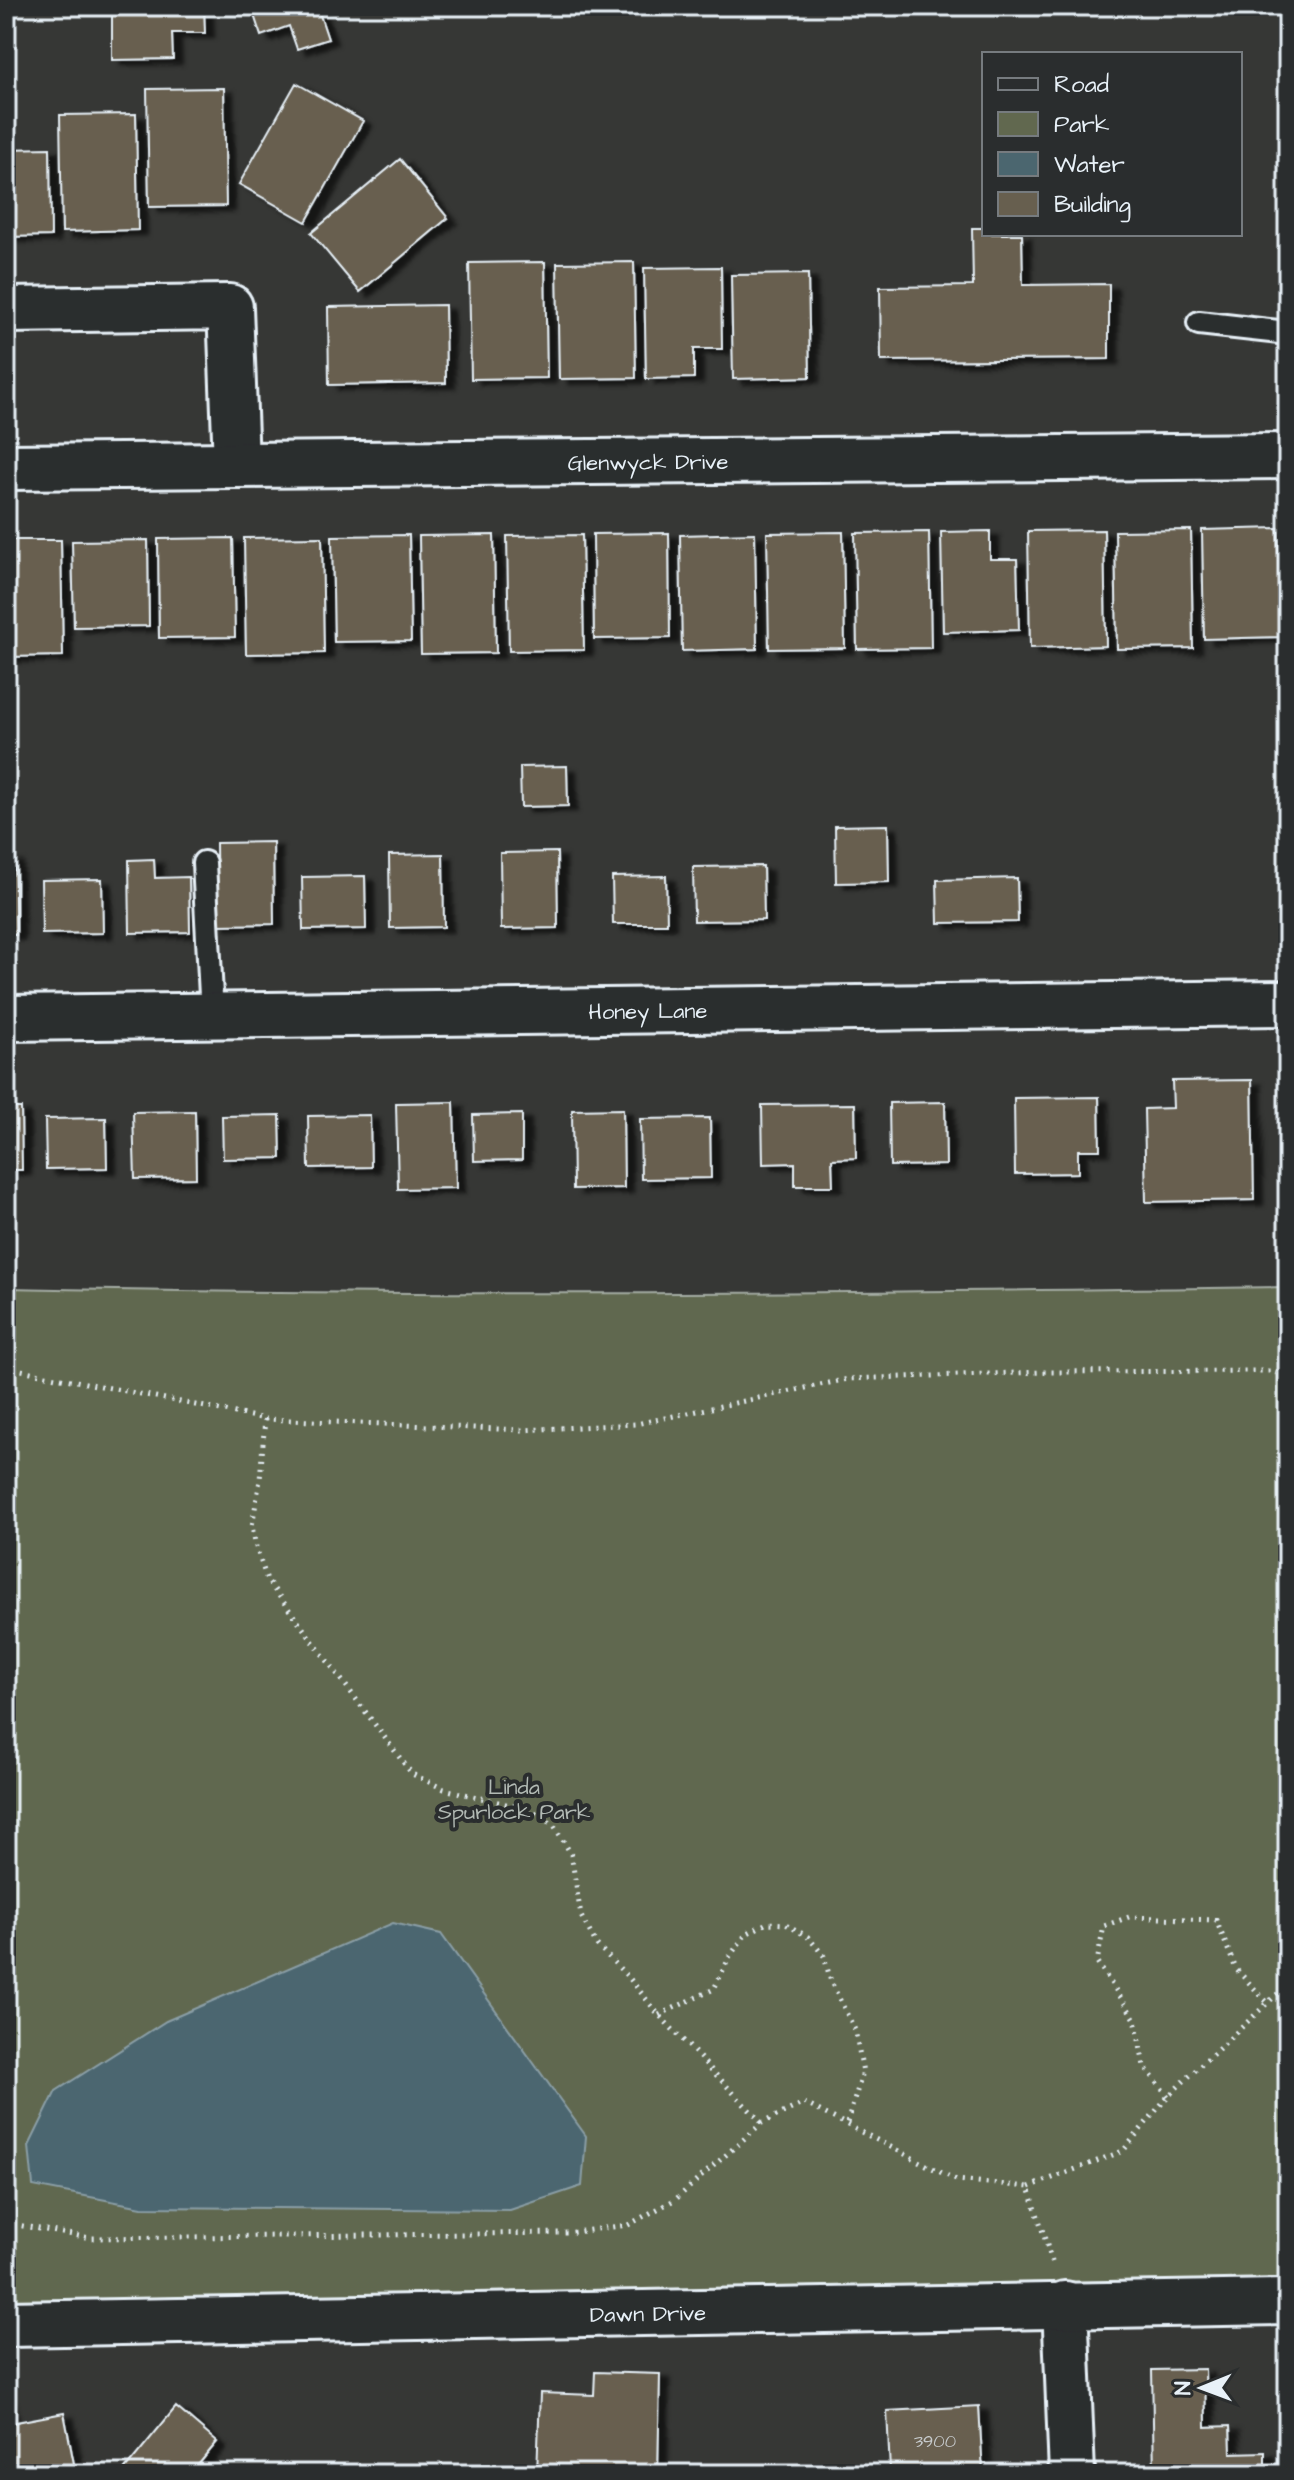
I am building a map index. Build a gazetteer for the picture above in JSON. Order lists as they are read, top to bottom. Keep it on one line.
{"streets":{"street":["Glenwyck Drive","Honey Lane","Dawn Drive"]},"parks":["Linda Spurlock Park"],"house_numbers":["3900"],"legend":["Road","Park","Water","Building"],"north":"left"}
